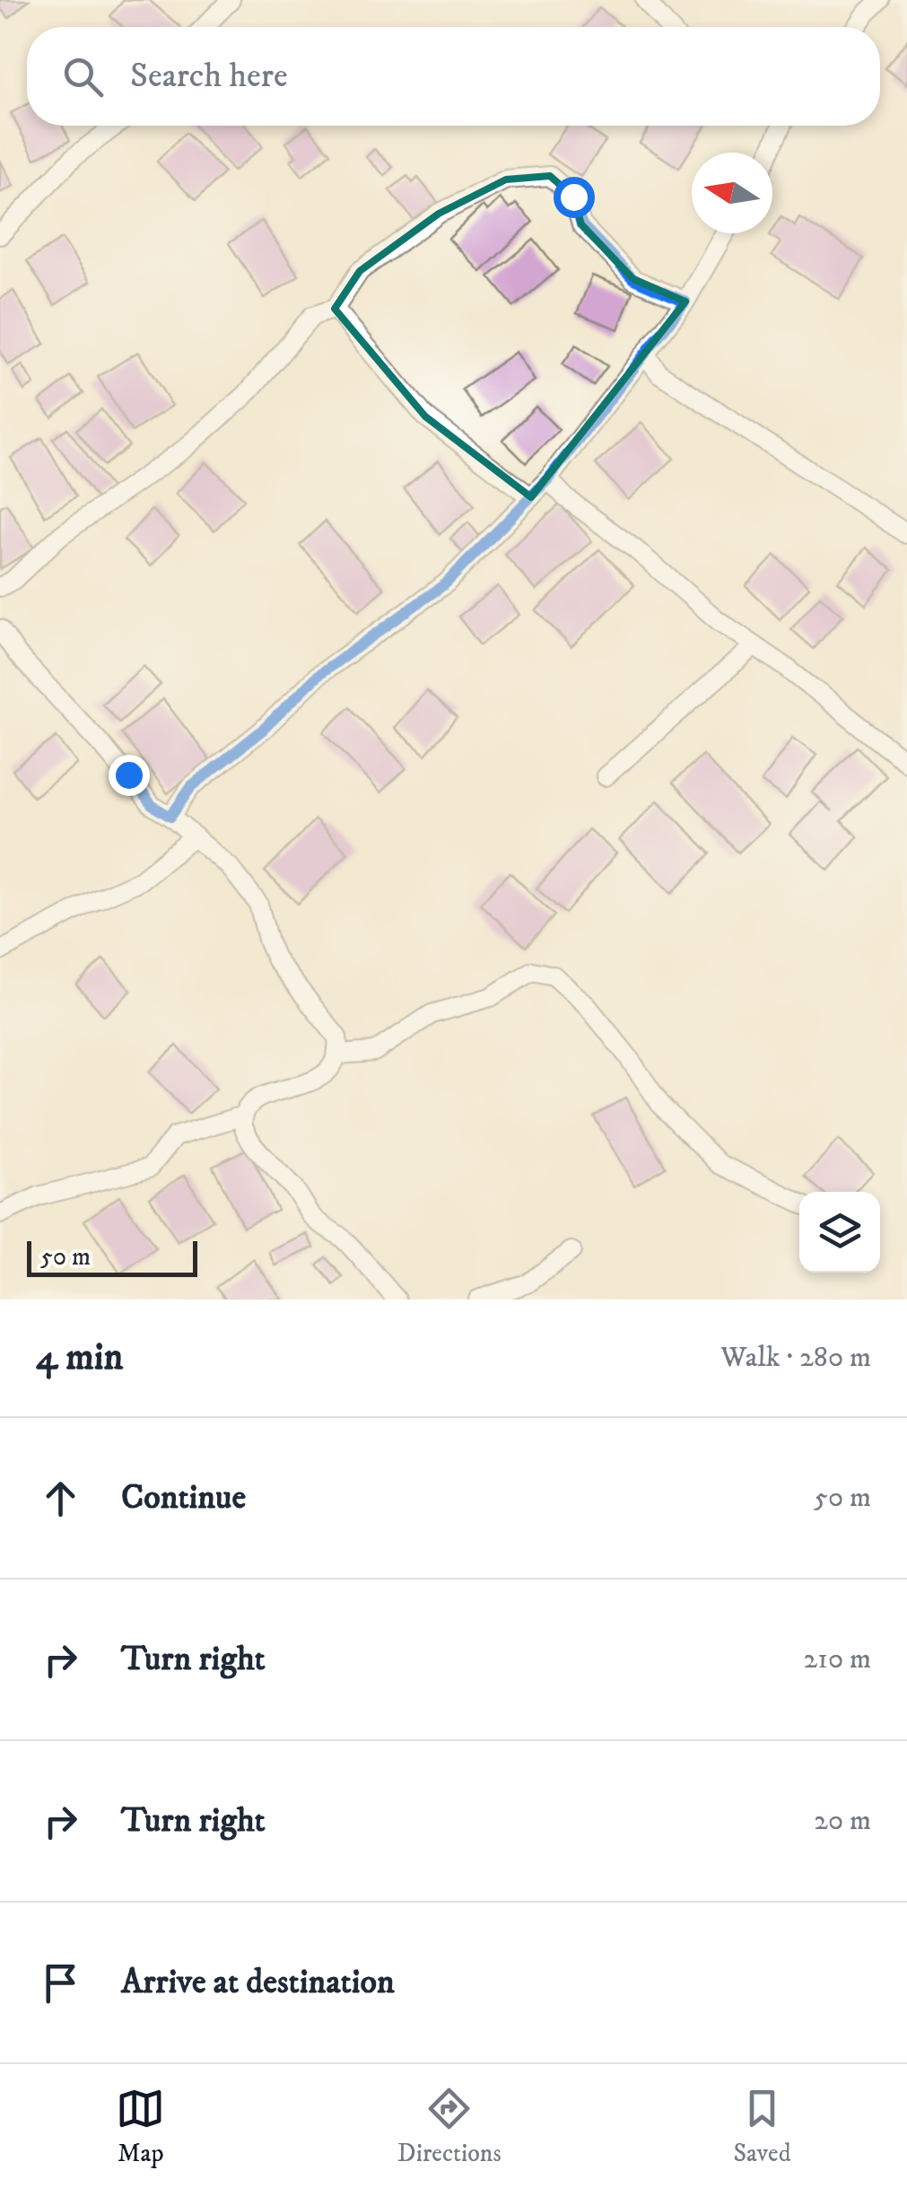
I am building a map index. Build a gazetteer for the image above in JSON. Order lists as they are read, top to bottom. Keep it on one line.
{"scale_bar":"50 m","north":"left","page":{"search":"Search here","scale":"50 m","heading":["4 min","Walk · 280 m"],"list":[["Continue","50 m"],["Turn right","210 m"],["Turn right","20 m"],"Arrive at destination"],"nav":["Map","Directions","Saved"]}}
